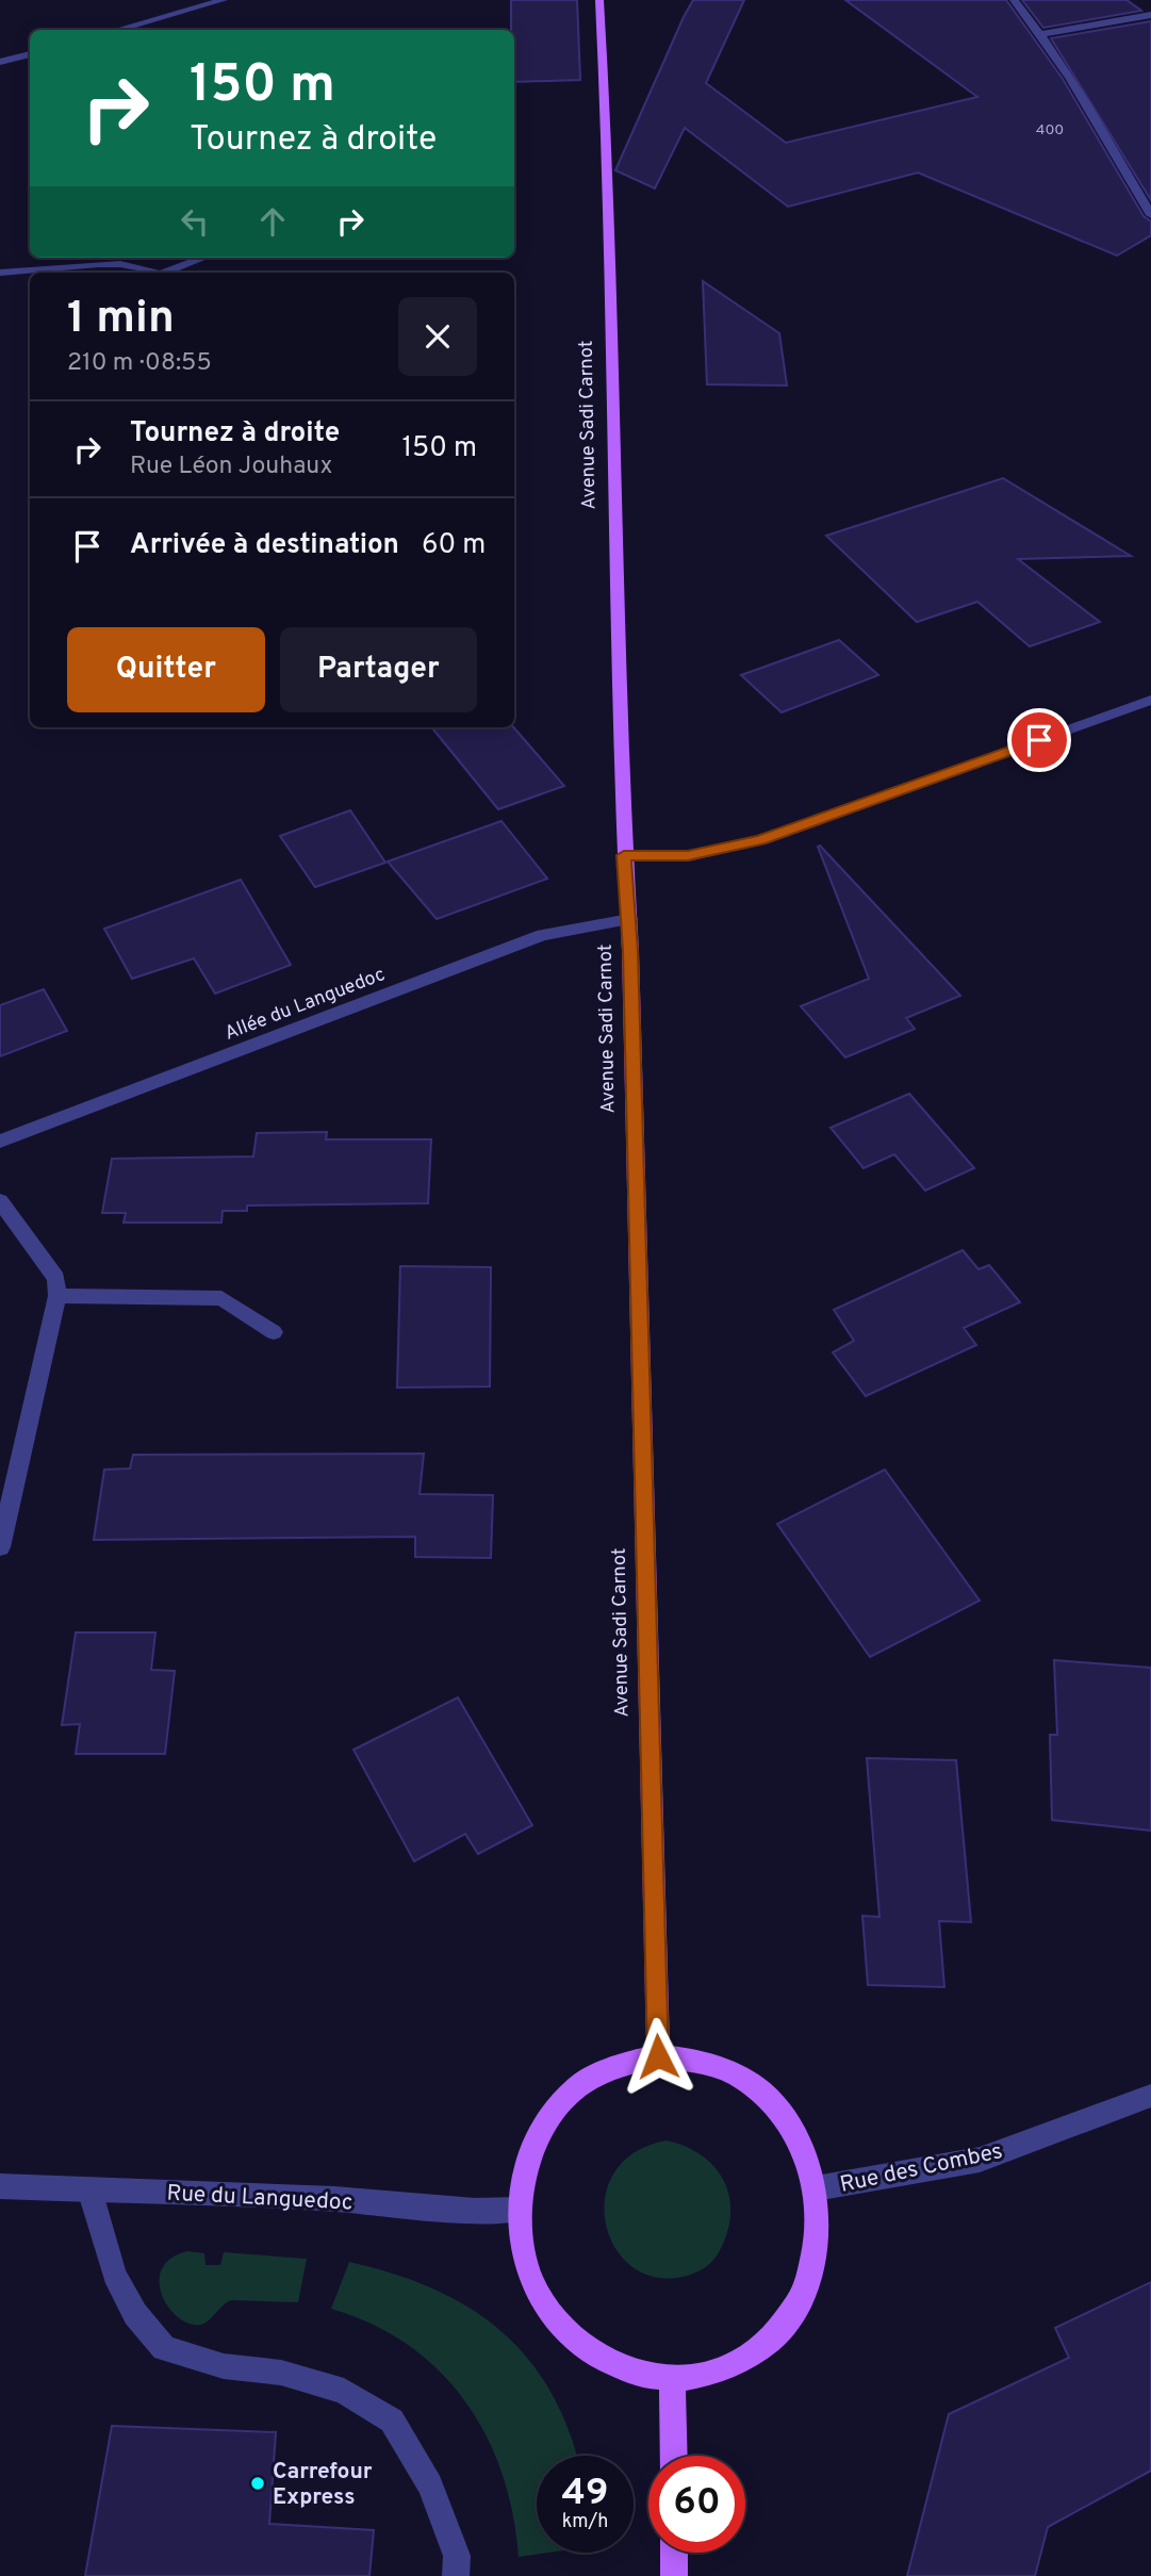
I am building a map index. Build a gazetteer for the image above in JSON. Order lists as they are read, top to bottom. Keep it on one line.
{"streets":{"main road":["Avenue Sadi Carnot"],"street":["Allée du Languedoc","Rue des Combes","Rue du Languedoc"]},"crossings":[["Avenue Sadi Carnot","Allée du Languedoc"]],"places":["Carrefour Express"],"house_numbers":["400"],"page":{"turn":["150 m","Tournez à droite"],"heading":["1 min","210 m · 08:55"],"list":[{"name":"Tournez à droite","note":"Rue Léon Jouhaux","value":"150 m"},{"name":"Arrivée à destination","value":"60 m"}],"buttons":["Quitter","Partager"],"speed":"49 km/h","limit":"60"}}
